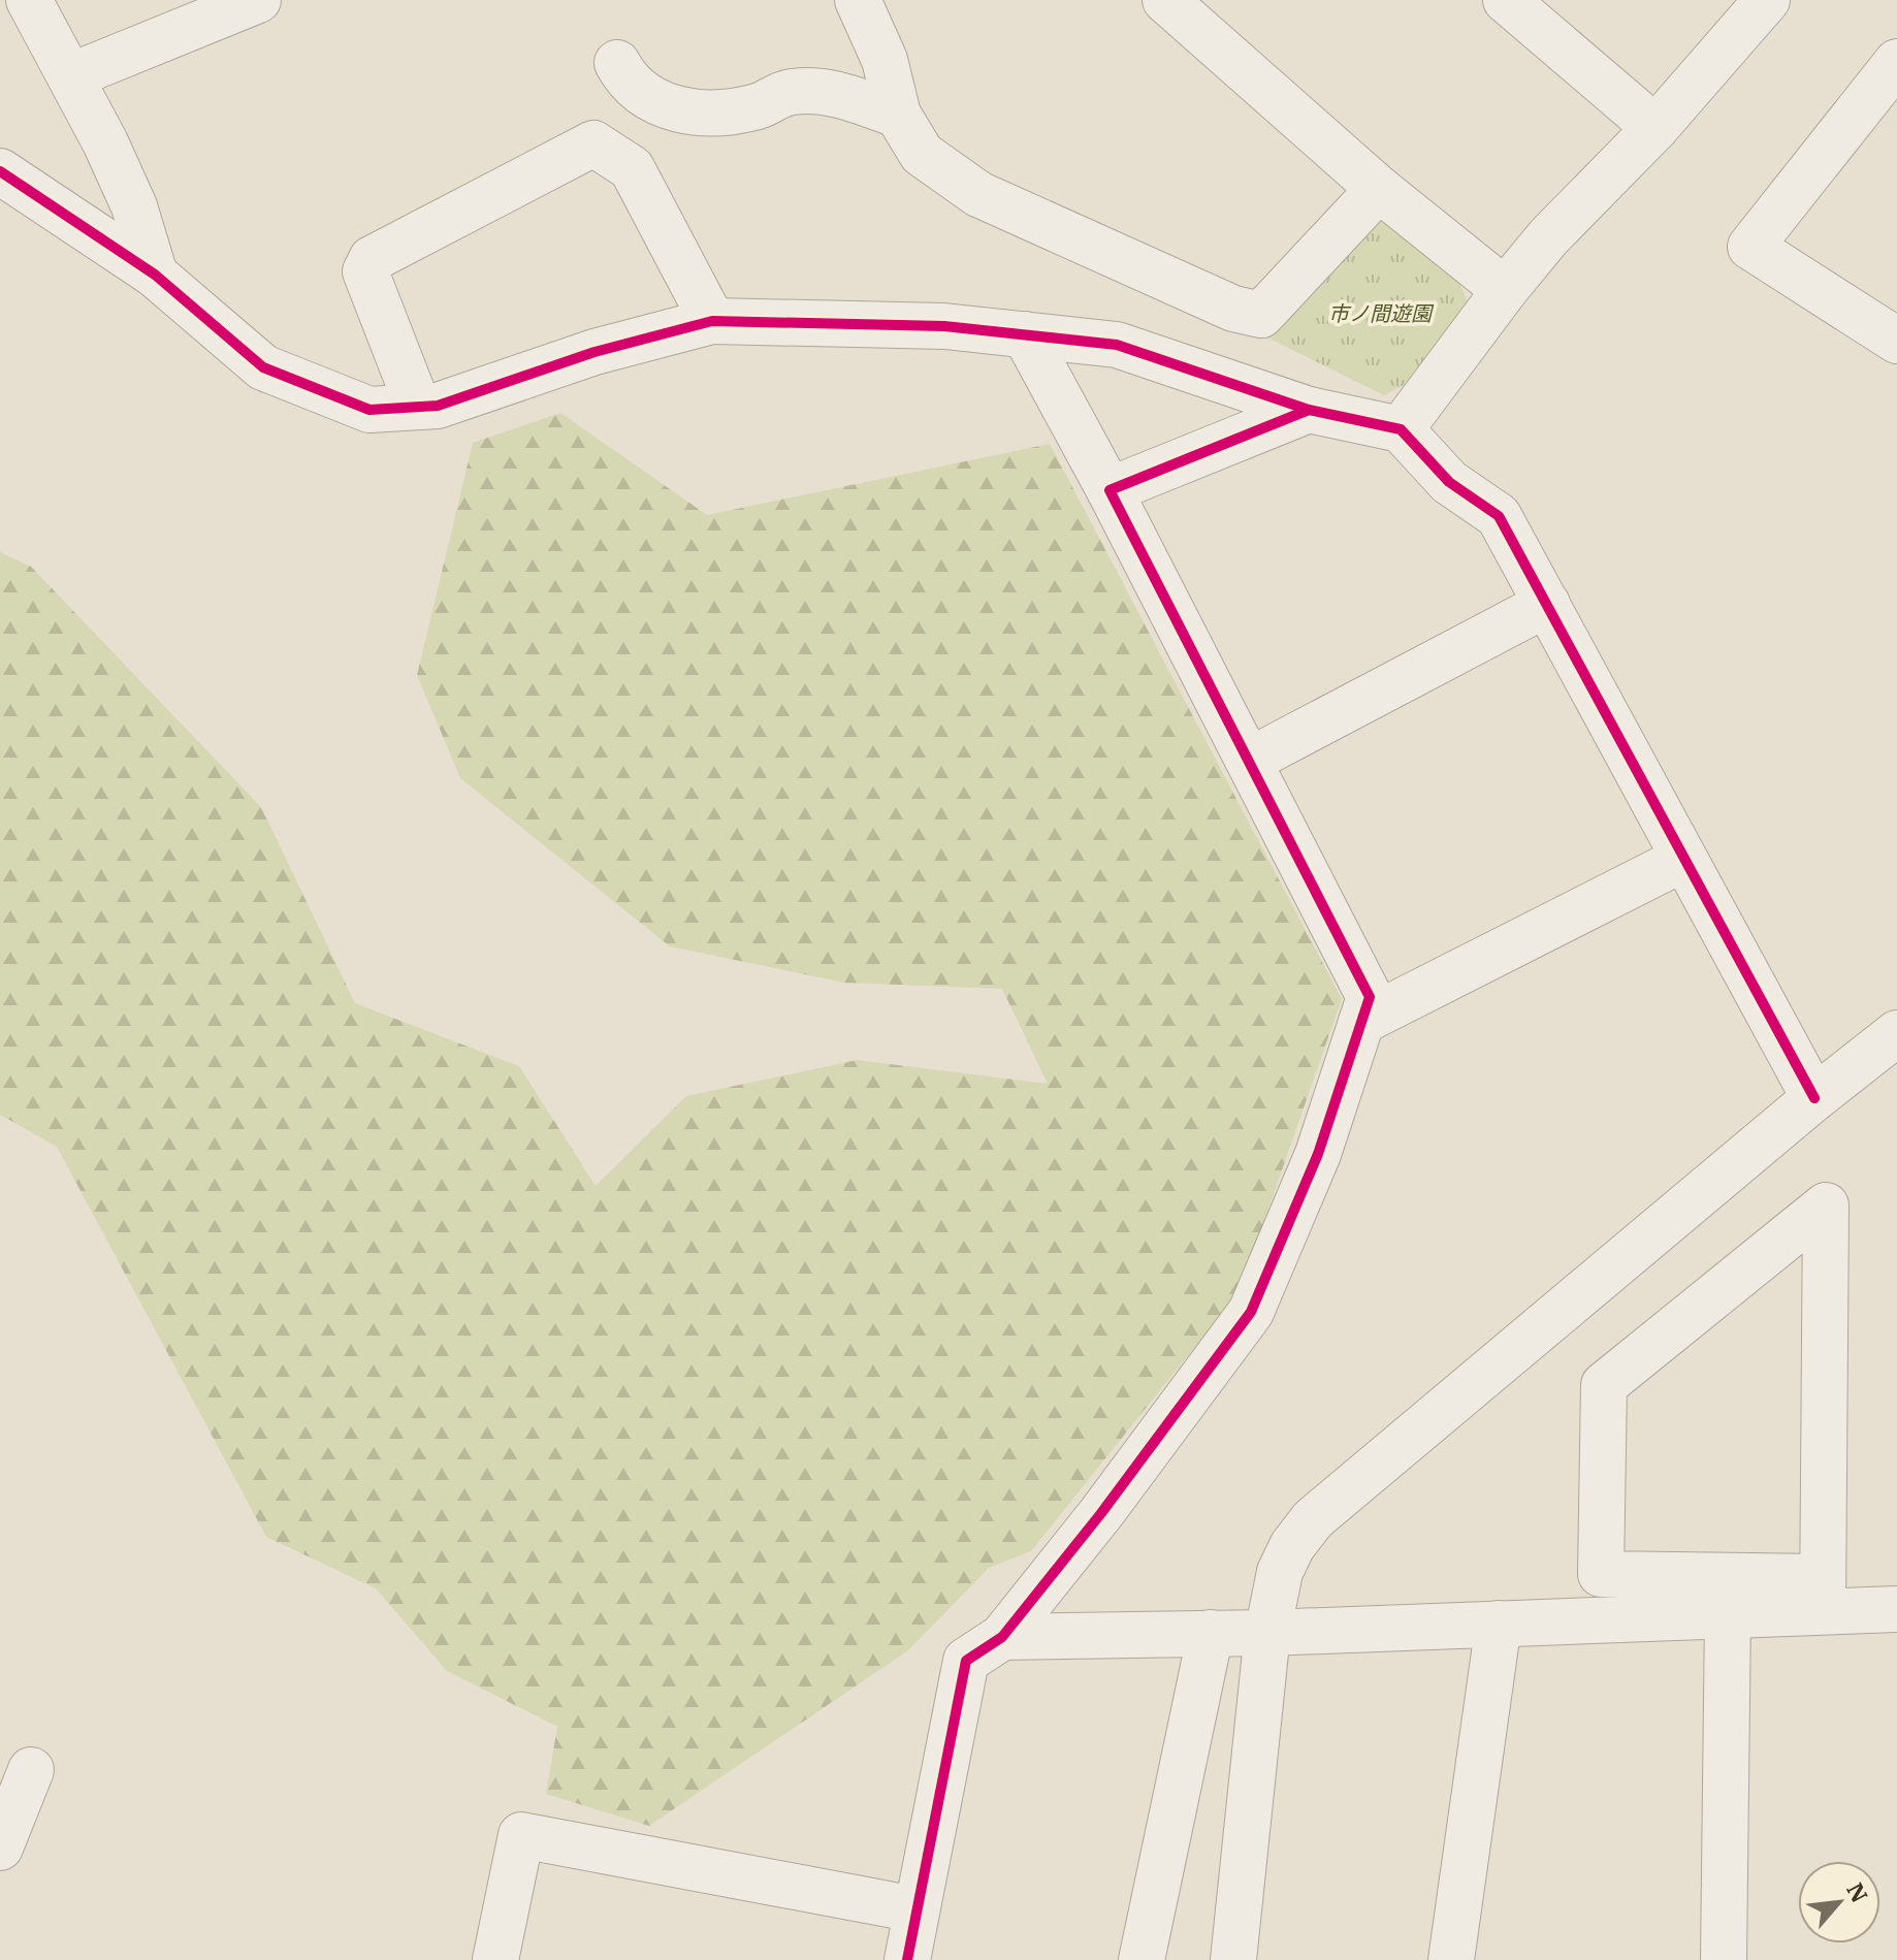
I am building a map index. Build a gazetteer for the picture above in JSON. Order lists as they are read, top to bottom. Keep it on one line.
{"parks":["市ノ間遊園"],"north":"top right"}
